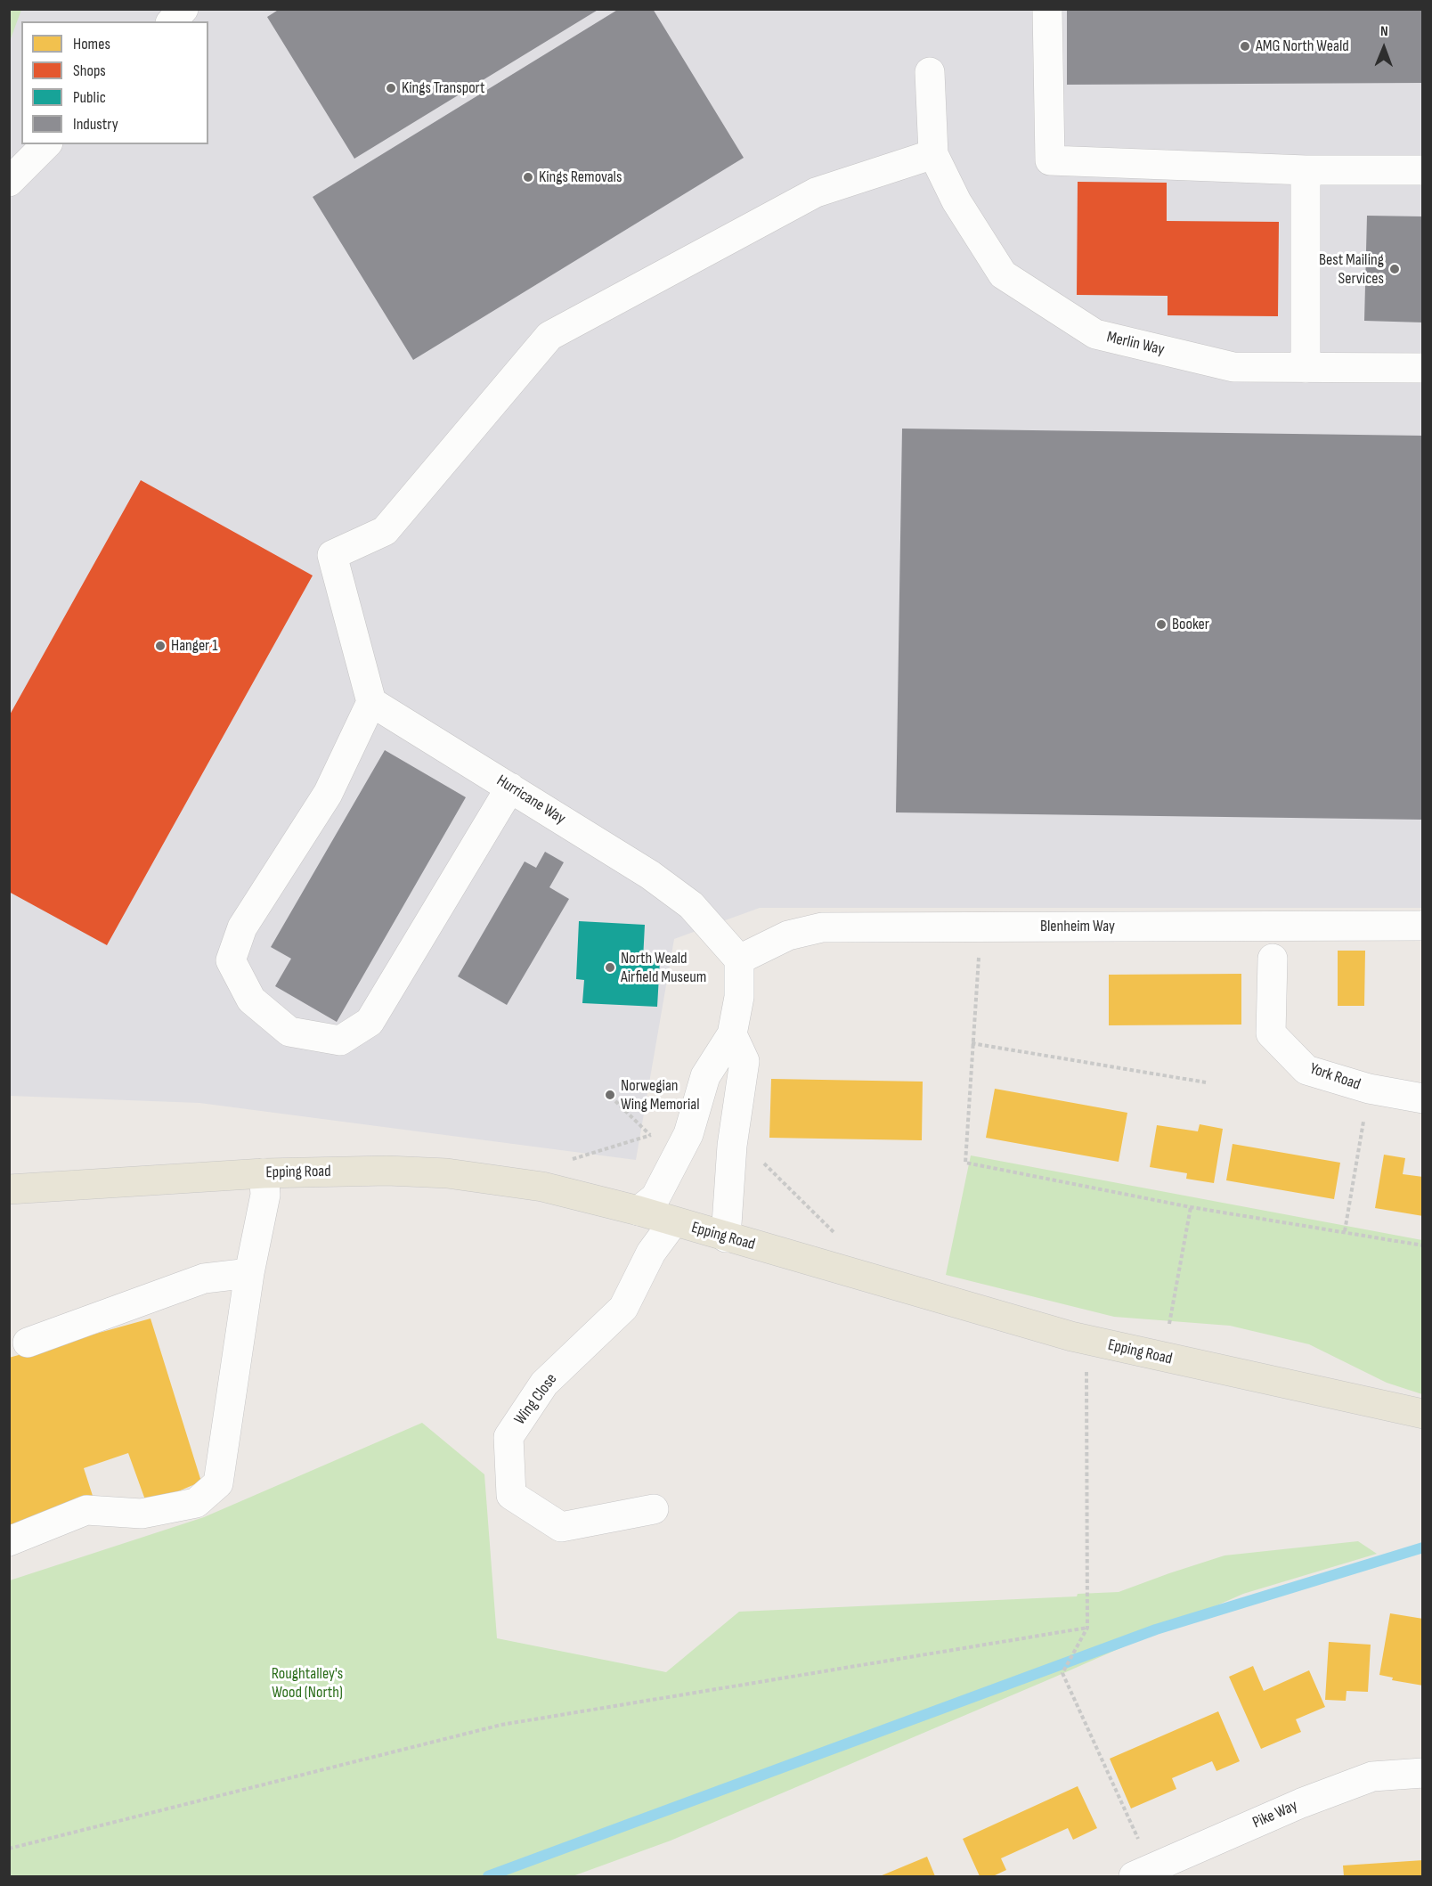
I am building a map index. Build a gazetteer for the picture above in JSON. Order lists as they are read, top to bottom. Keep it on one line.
{"streets":{"main road":["Epping Road"],"street":["Merlin Way","Hurricane Way","Blenheim Way","York Road","Wing Close","Pike Way"]},"crossings":[["Hurricane Way","Blenheim Way"],["Epping Road","Wing Close"]],"parks":["Roughtalley's Wood (North)"],"places":["AMG North Weald","Kings Transport","Kings Removals","Best Mailing Services","Booker","Hanger 1","North Weald Airfield Museum","Norwegian Wing Memorial"],"legend":["Homes","Shops","Public","Industry"],"north":"top"}
